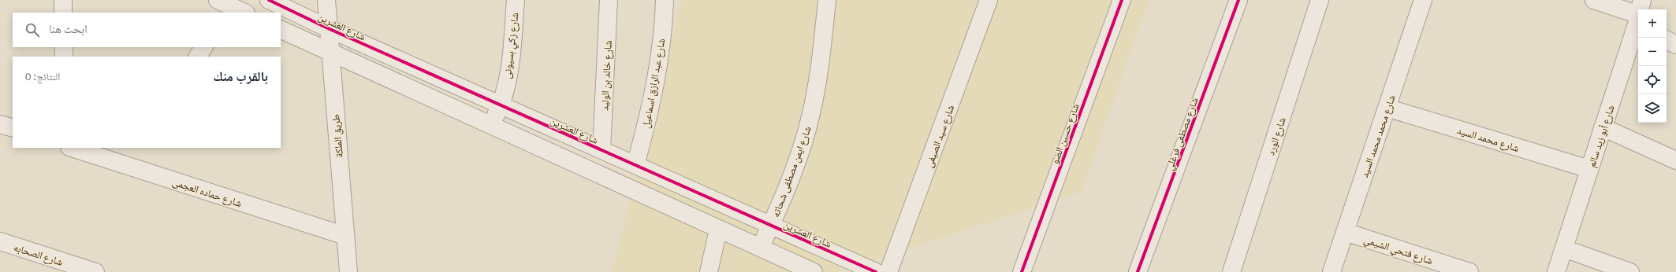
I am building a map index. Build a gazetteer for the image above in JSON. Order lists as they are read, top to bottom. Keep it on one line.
{"streets":{"street":["شارع العشرين","شارع زكي بسيونى","شارع خالد بن الوليد","شارع عبد الرازق اسماعيل","شارع حسين الضو","شارع مصطفى فرغلي","طريق الملكة","شارع سيد الصيفى","شارع الورد","شارع محمد محمد السيد","شارع أبو زيد سالم","شارع محمد السيد","شارع ايمن مصطفى شحاته","شارع حماده العجمى","شارع فتحي الشيمي","شارع الصحابه"]},"crossings":[["شارع العشرين","شارع زكي بسيونى"],["شارع العشرين","شارع خالد بن الوليد"],["شارع العشرين","شارع عبد الرازق اسماعيل"],["شارع العشرين","طريق الملكة"],["شارع العشرين","شارع ايمن مصطفى شحاته"],["طريق الملكة","شارع حماده العجمى"],["شارع محمد محمد السيد","شارع محمد السيد"],["شارع محمد محمد السيد","شارع فتحي الشيمي"],["شارع أبو زيد سالم","شارع محمد السيد"]],"page":{"map_buttons":["+","−"],"search":"ابحث هنا","heading":["بالقرب منك","النتائج: 0"]}}
